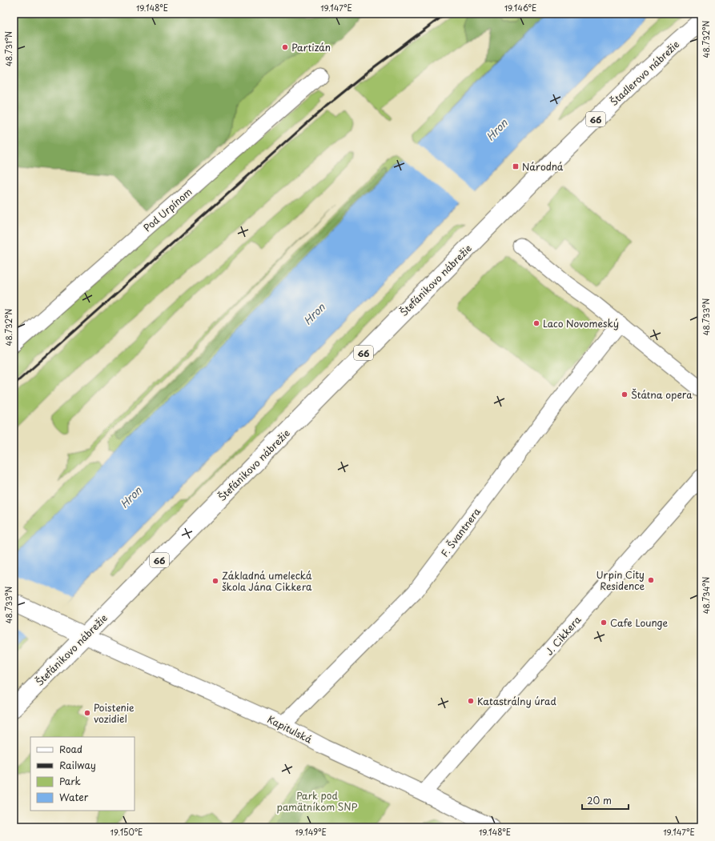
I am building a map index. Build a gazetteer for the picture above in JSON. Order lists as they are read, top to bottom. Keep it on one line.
{"streets":{"main road":["Štadlerovo nábrežie","66","Štefánikovo nábrežie"],"street":["Pod Urpínom","F. Švantnera","J. Cikkera","Kapitulská"]},"crossings":[["Štadlerovo nábrežie","Štefánikovo nábrežie"],["Štefánikovo nábrežie","Kapitulská"],["F. Švantnera","Kapitulská"],["J. Cikkera","Kapitulská"]],"water":["Hron"],"parks":["Park pod pamätníkom SNP"],"places":{"other":["Partizán","Laco Novomeský","Štátna opera","Urpin City Residence","Základná umelecká škola Jána Cikkera","Cafe Lounge","Katastrálny úrad","Poistenie vozidiel"],"transit":["Národná"]},"legend":["Road","Railway","Park","Water"],"scale_bar":"20 m","coordinates":["19.148°E","19.147°E","19.146°E","48.732°N","48.731°N","48.733°N","48.734°N","19.150°E","19.149°E"]}
